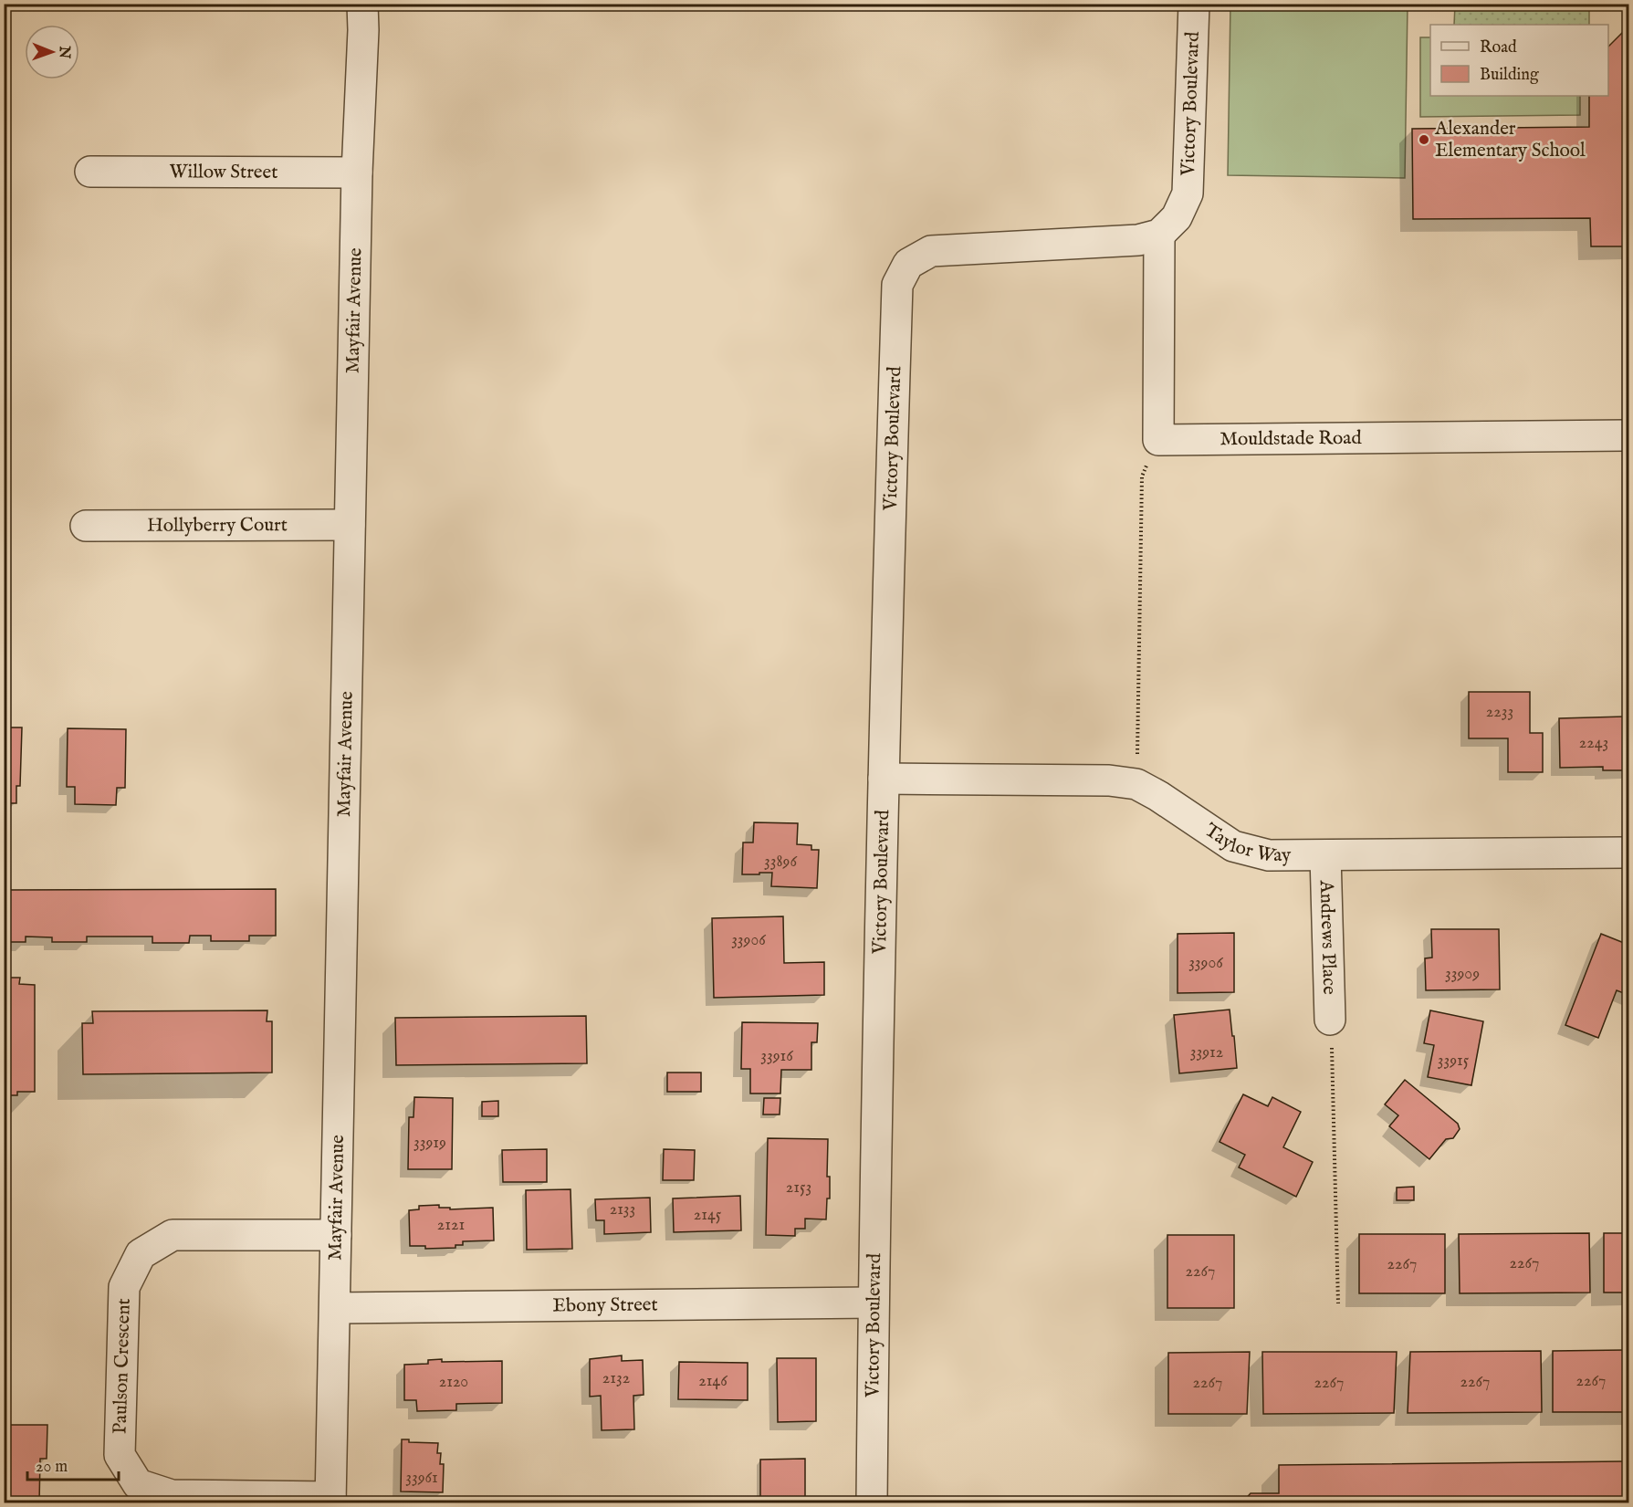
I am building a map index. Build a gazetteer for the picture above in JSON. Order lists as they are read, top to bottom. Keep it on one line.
{"streets":{"street":["Victory Boulevard","Willow Street","Mayfair Avenue","Mouldstade Road","Hollyberry Court","Taylor Way","Andrews Place","Ebony Street","Paulson Crescent"]},"crossings":[["Victory Boulevard","Taylor Way"],["Victory Boulevard","Ebony Street"],["Willow Street","Mayfair Avenue"],["Mayfair Avenue","Hollyberry Court"],["Mayfair Avenue","Ebony Street"],["Mayfair Avenue","Paulson Crescent"],["Taylor Way","Andrews Place"]],"places":["Alexander Elementary School"],"house_numbers":["2233","2243","33896","33906","33906","33909","33912","33916","33915","33919","2153","2133","2145","2121","2267","2267","2267","2132","2146","2267","2120","2267","2267","2267","33961"],"legend":["Road","Building"],"scale_bar":"20 m","north":"right"}
